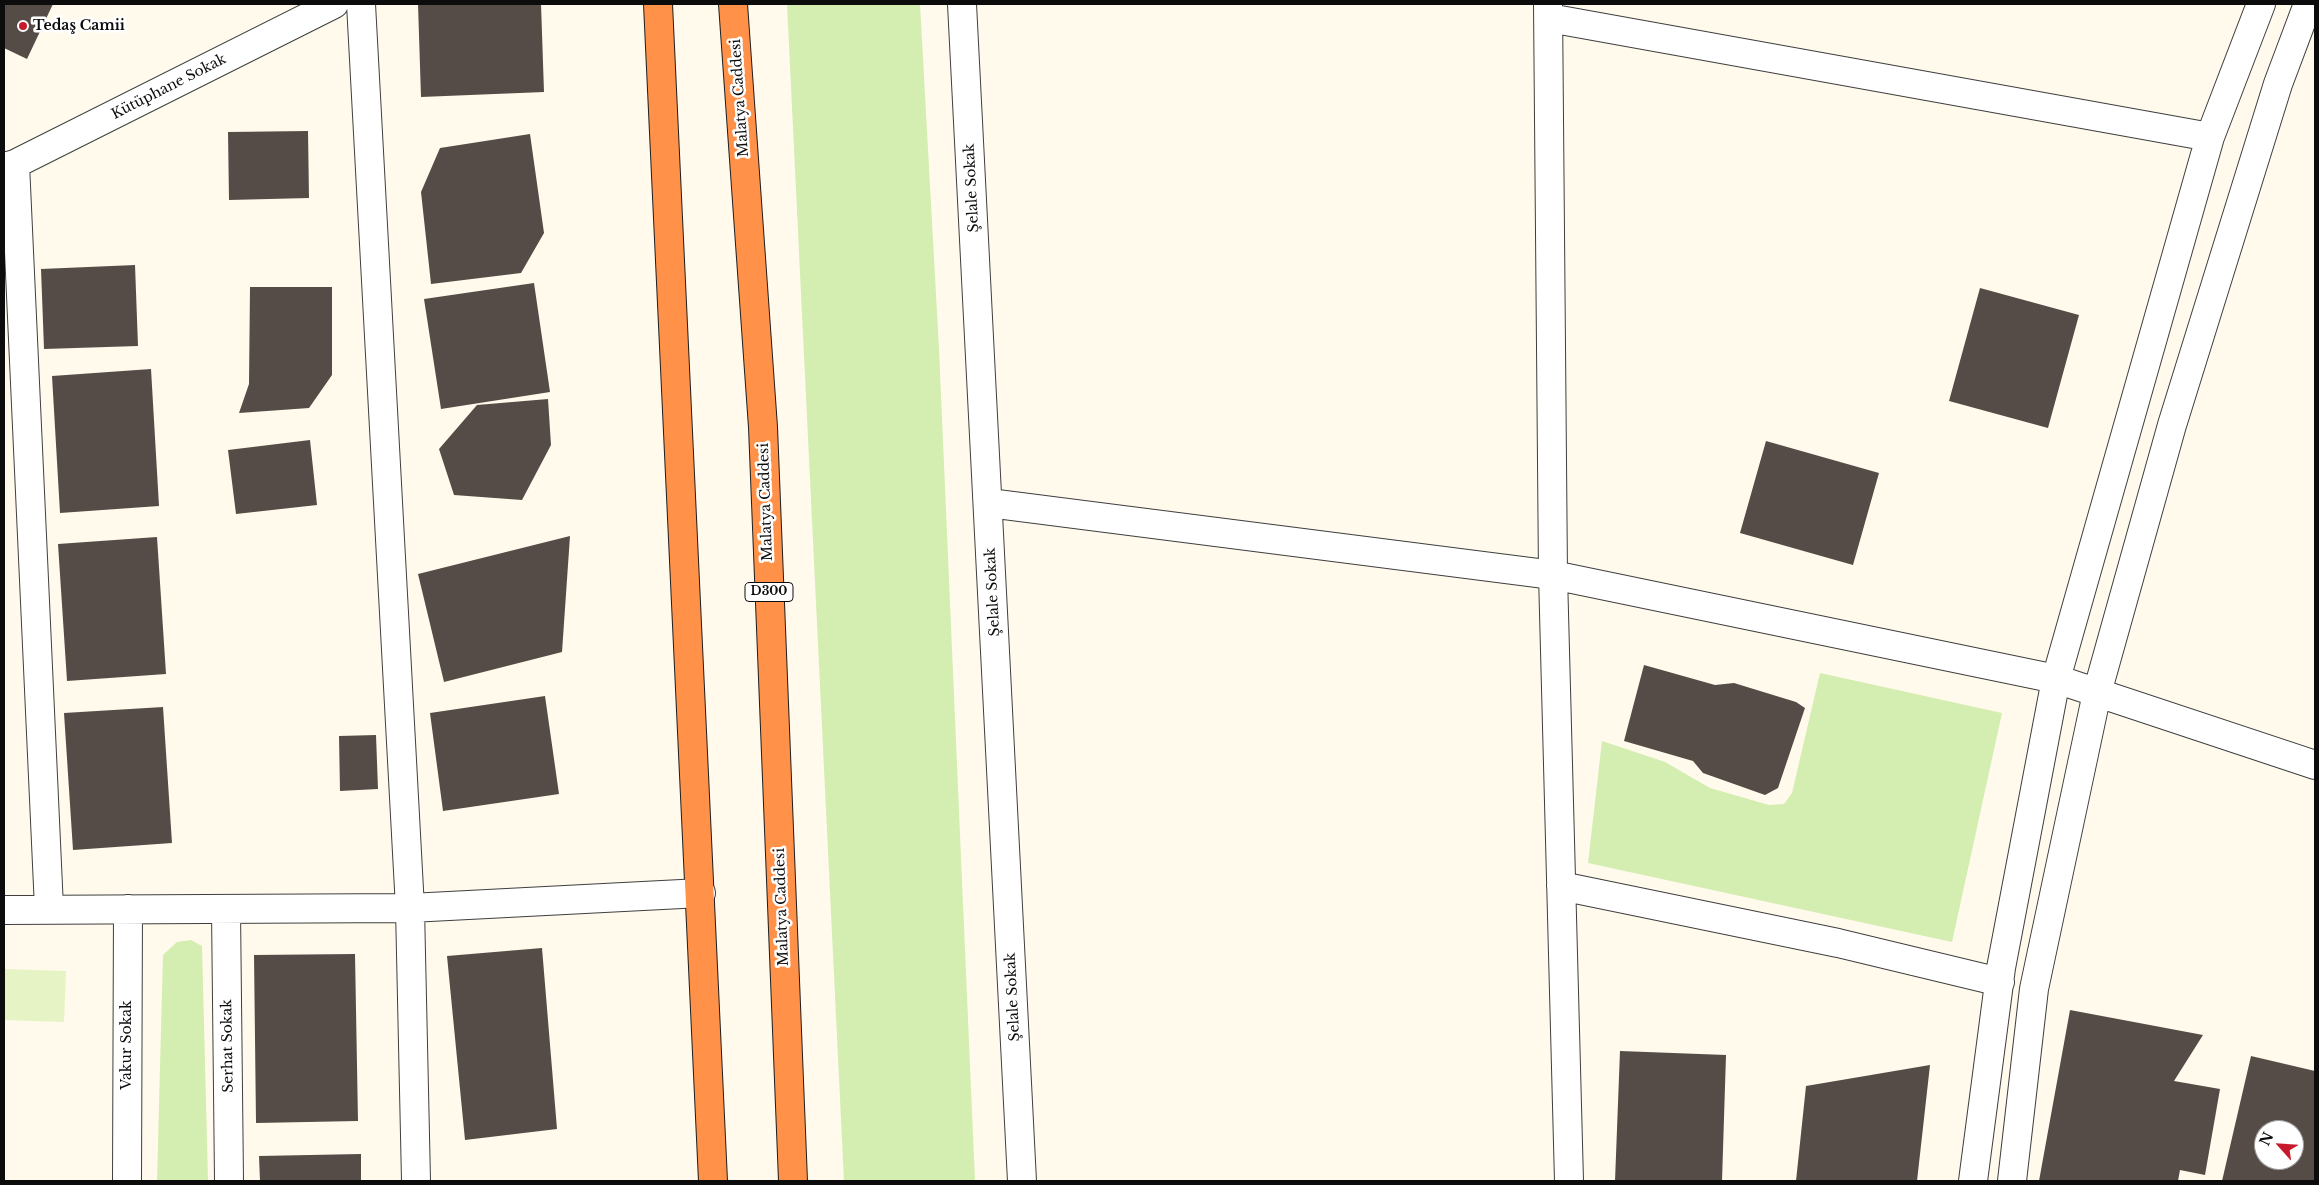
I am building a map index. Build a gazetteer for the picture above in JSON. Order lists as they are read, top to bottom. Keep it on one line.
{"streets":{"highway":["Malatya Caddesi","D300"],"street":["Kütüphane Sokak","Şelale Sokak","Vakur Sokak","Serhat Sokak"]},"places":["Tedaş Camii"],"north":"top left"}
